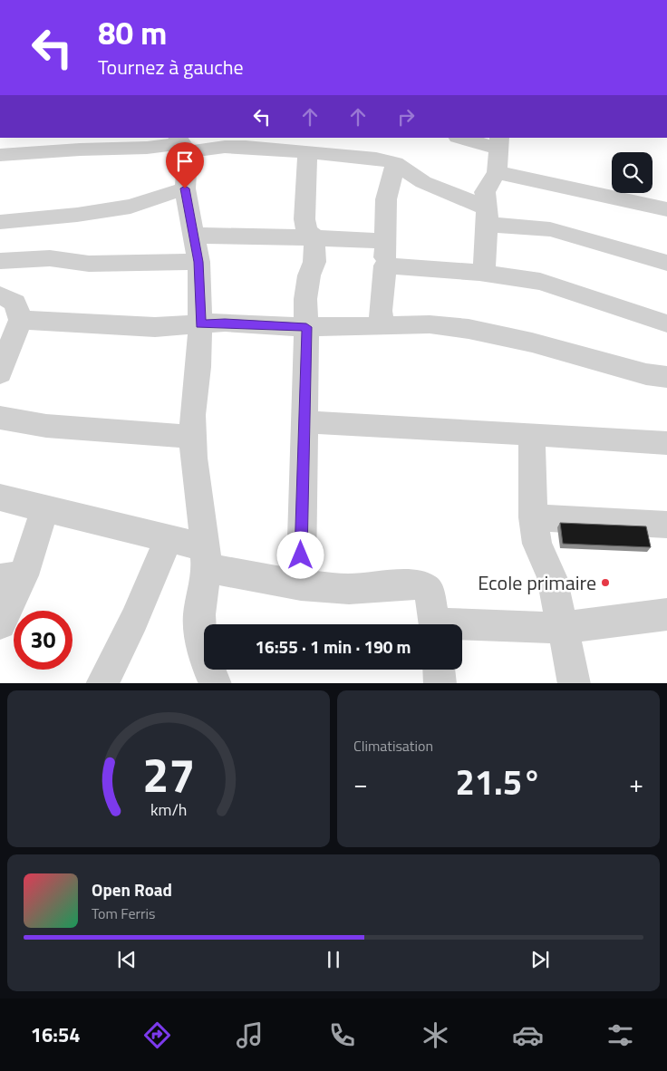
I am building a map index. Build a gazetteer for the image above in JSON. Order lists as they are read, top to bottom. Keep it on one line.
{"places":["Ecole primaire"],"page":{"turn":["80 m","Tournez à gauche"],"limit":"30","trip":"16:55 · 1 min · 190 m","tile":"Climatisation","heat":["−","21.5°","+"],"song":["Open Road","Tom Ferris"],"tabs":"16:54","gauge":["27","km/h"]}}
